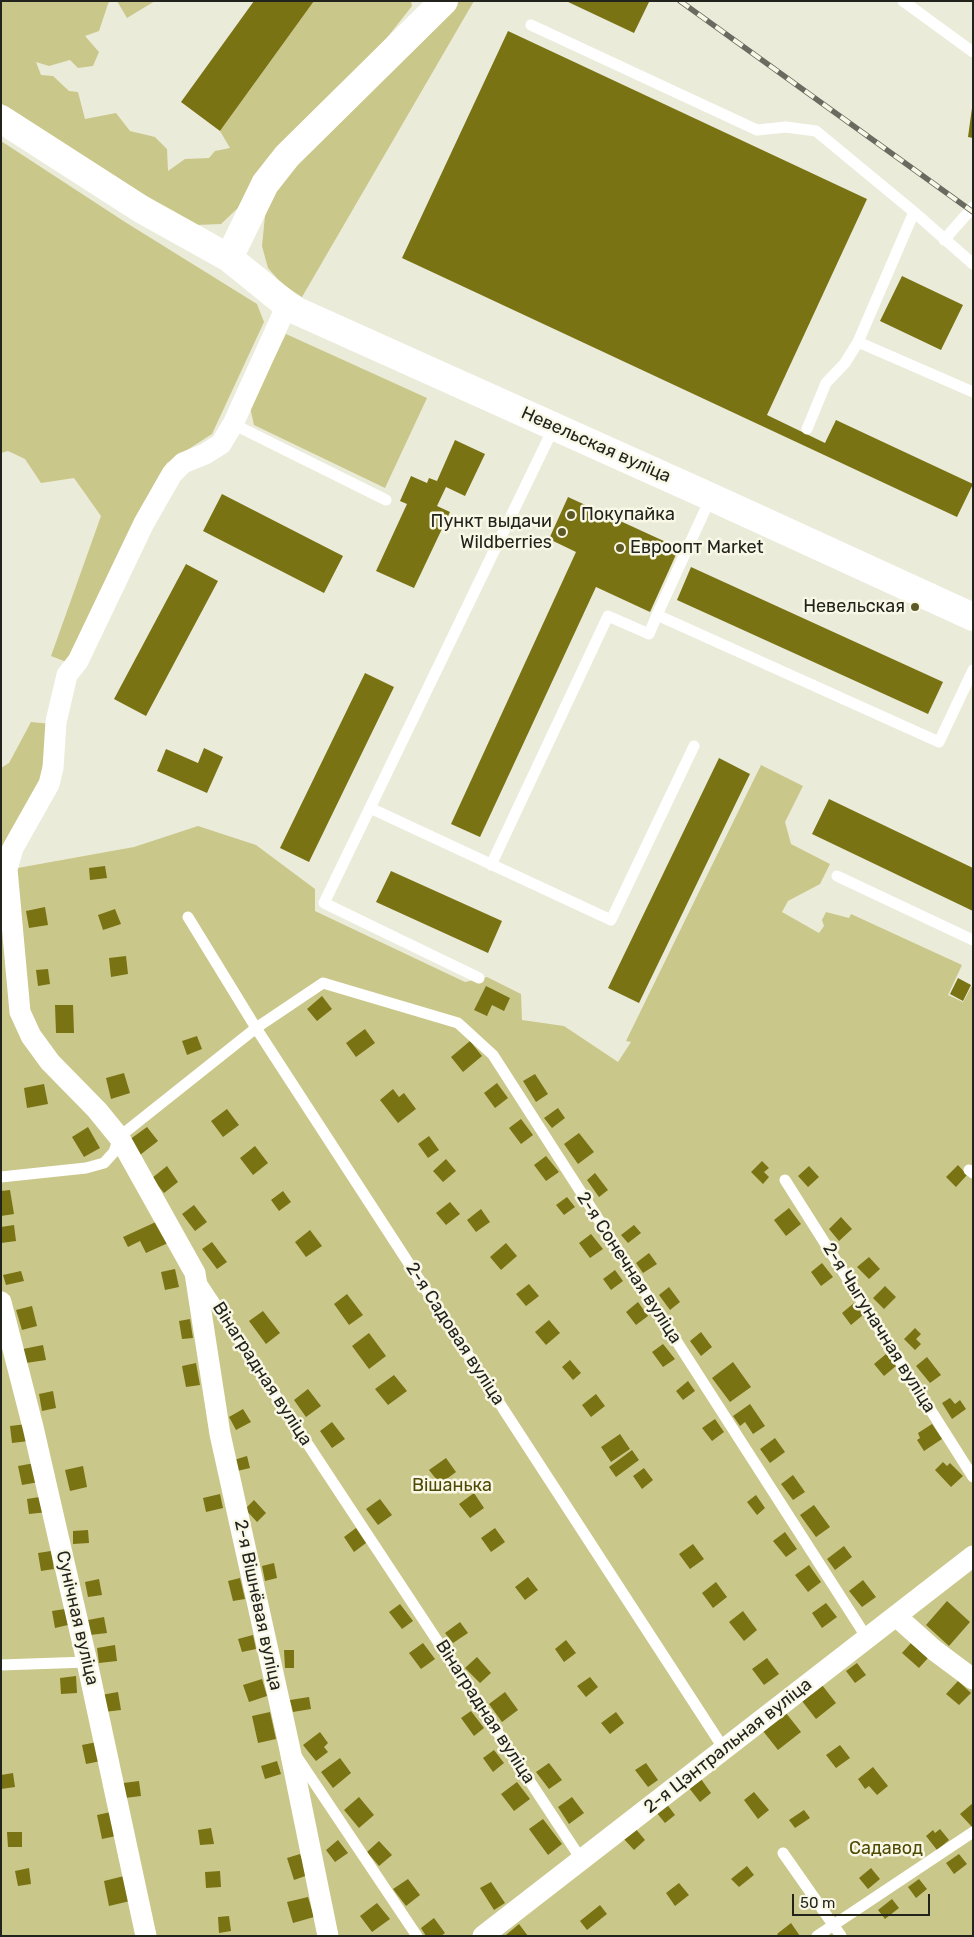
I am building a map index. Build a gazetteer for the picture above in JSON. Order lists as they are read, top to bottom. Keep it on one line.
{"streets":{"street":["Невельская вуліца","Вінаградная вуліца","2-я Вішнёвая вуліца","Сунічная вуліца","2-я Цэнтральная вуліца"],"lane":["2-я Сонечная вуліца","2-я Чыгуначная вуліца","2-я Садовая вуліца"]},"crossings":[["2-я Сонечная вуліца","2-я Садовая вуліца"],["2-я Сонечная вуліца","2-я Цэнтральная вуліца"],["2-я Садовая вуліца","2-я Цэнтральная вуліца"],["Вінаградная вуліца","2-я Вішнёвая вуліца"],["Вінаградная вуліца","2-я Цэнтральная вуліца"]],"parks":["Вішанька","Садавод"],"places":["Покупайка","Пункт выдачи Wildberries","Евроопт Market","Невельская"],"scale_bar":"50 m"}
